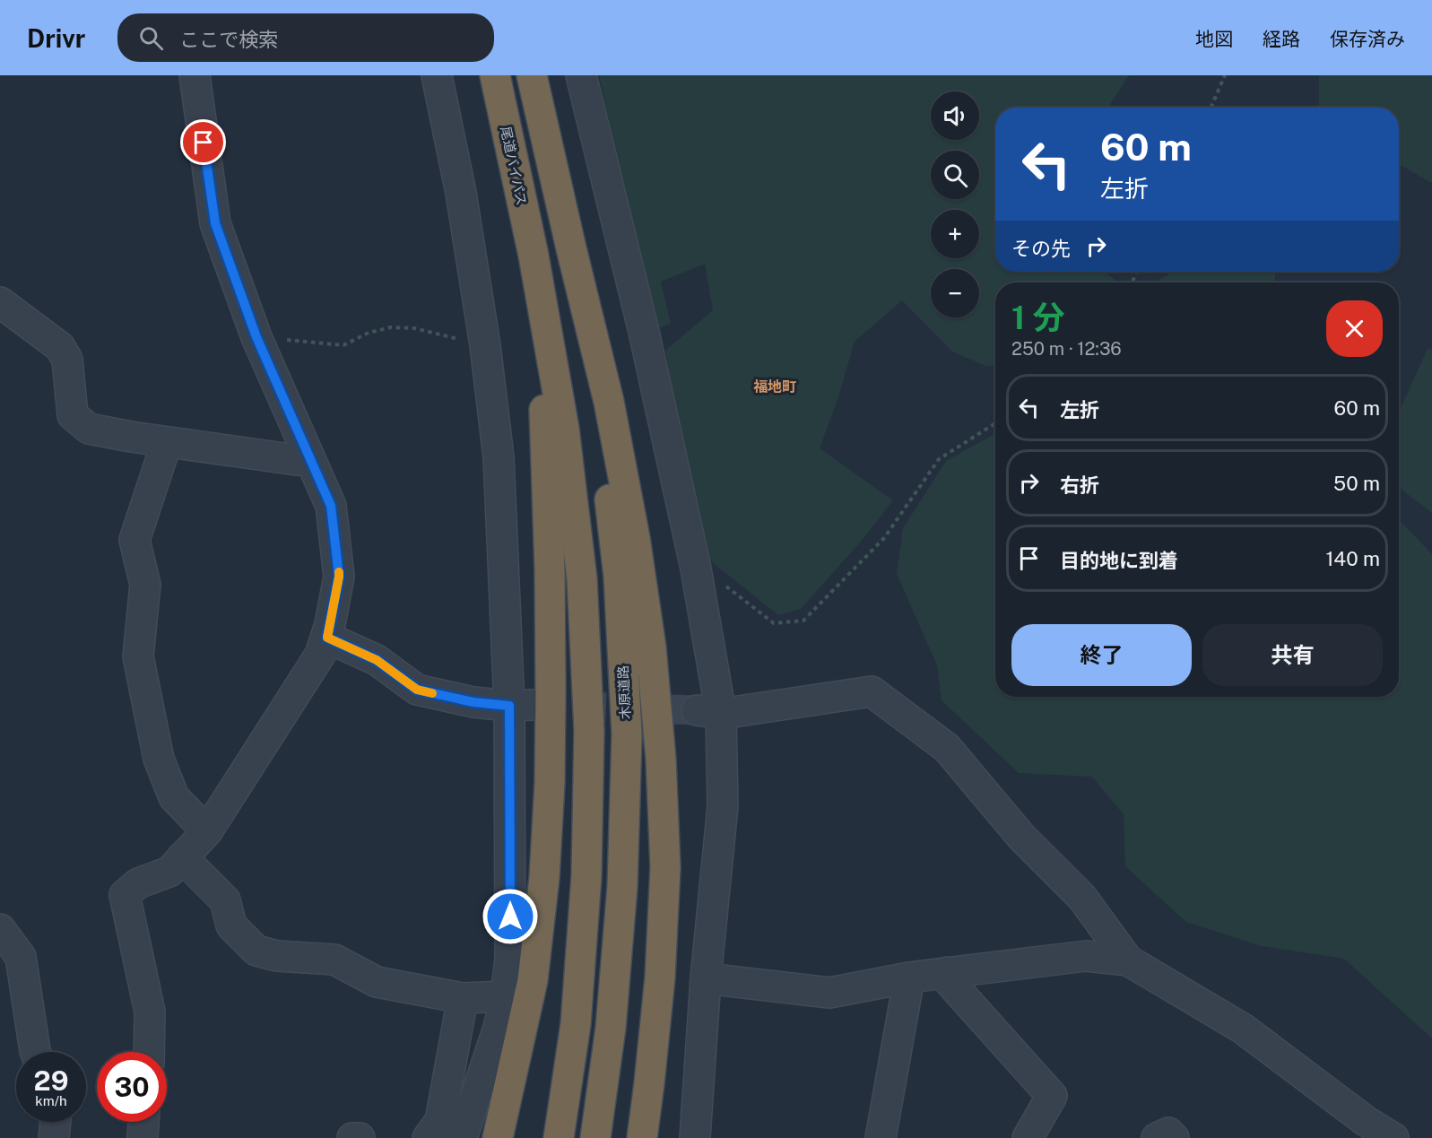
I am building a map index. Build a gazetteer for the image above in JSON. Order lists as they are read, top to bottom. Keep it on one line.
{"streets":{"highway":["尾道バイパス","木原道路"]},"districts":["福地町"],"page":{"header":"Drivr","search":"ここで検索","nav":["地図","経路","保存済み"],"map_buttons":["+","−"],"turn":["60 m","左折"],"then":"その先","heading":["1 分","250 m · 12:36"],"list":[{"name":"左折","value":"60 m"},{"name":"右折","value":"50 m"},{"name":"目的地に到着","value":"140 m"}],"buttons":["終了","共有"],"speed":"29 km/h","limit":"30"}}
